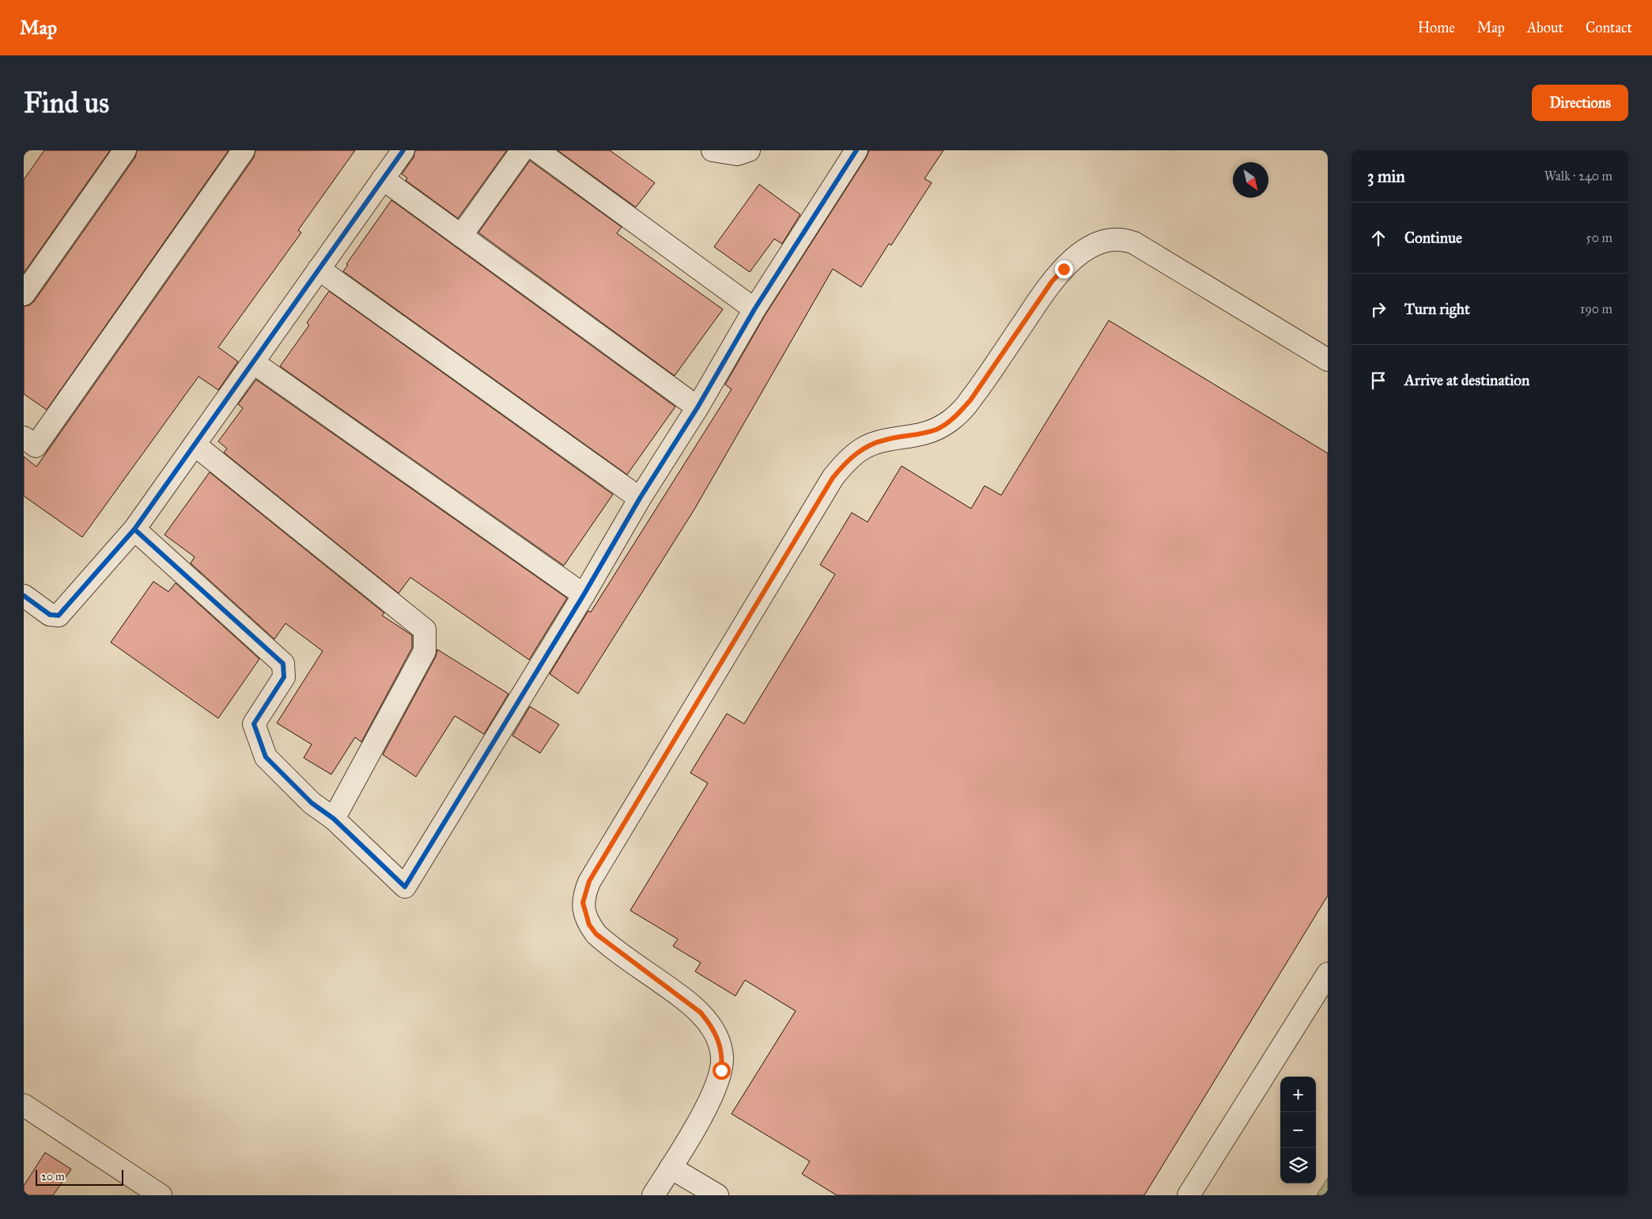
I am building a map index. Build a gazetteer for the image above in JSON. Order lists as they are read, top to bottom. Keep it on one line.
{"scale_bar":"20 m","north":"bottom right","page":{"header":"Map","nav":["Home","Map","About","Contact"],"buttons":"Directions","title":"Find us","heading":["3 min","Walk · 240 m"],"list":[["Continue","50 m"],["Turn right","190 m"],"Arrive at destination"],"map_buttons":["+","−"],"scale":"20 m"}}
